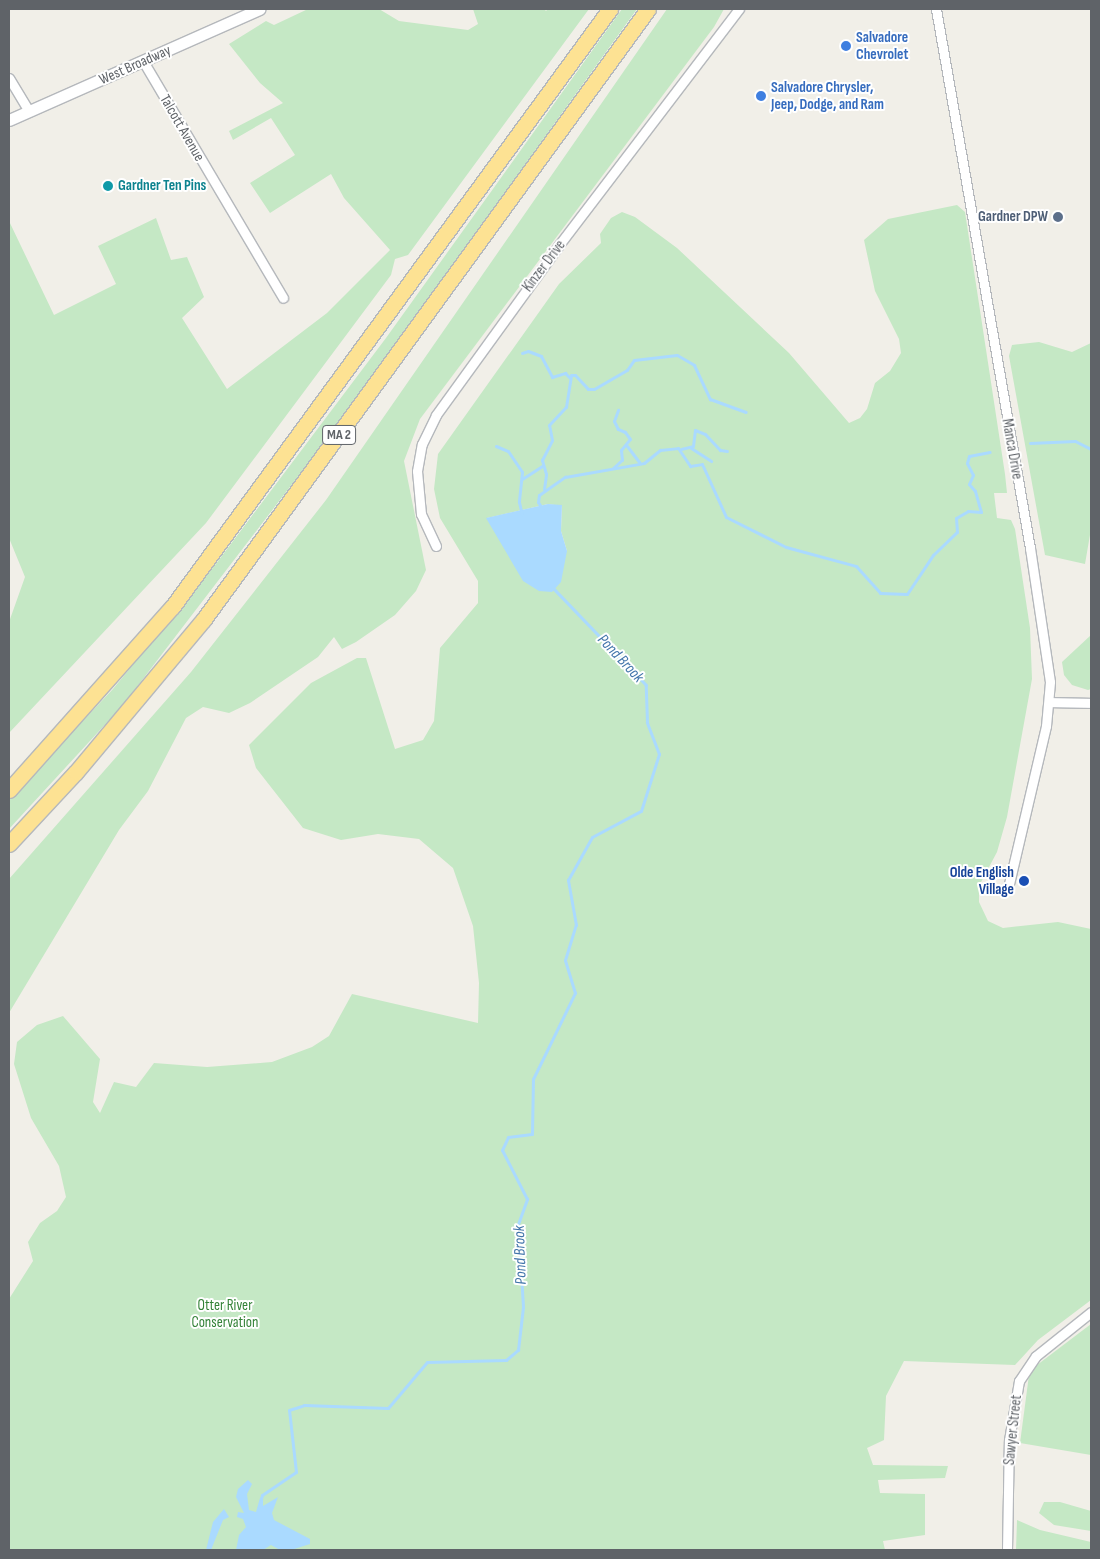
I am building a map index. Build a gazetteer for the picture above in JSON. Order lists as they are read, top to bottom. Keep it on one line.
{"streets":{"highway":["MA 2"],"main road":["West Broadway"],"street":["Talcott Avenue","Kinzer Drive","Manca Drive","Sawyer Street"]},"crossings":[["West Broadway","Talcott Avenue"]],"water":["Pond Brook"],"parks":["Otter River Conservation"],"places":["Salvadore Chevrolet","Salvadore Chrysler, Jeep, Dodge, and Ram","Gardner Ten Pins","Gardner DPW","Olde English Village"]}
